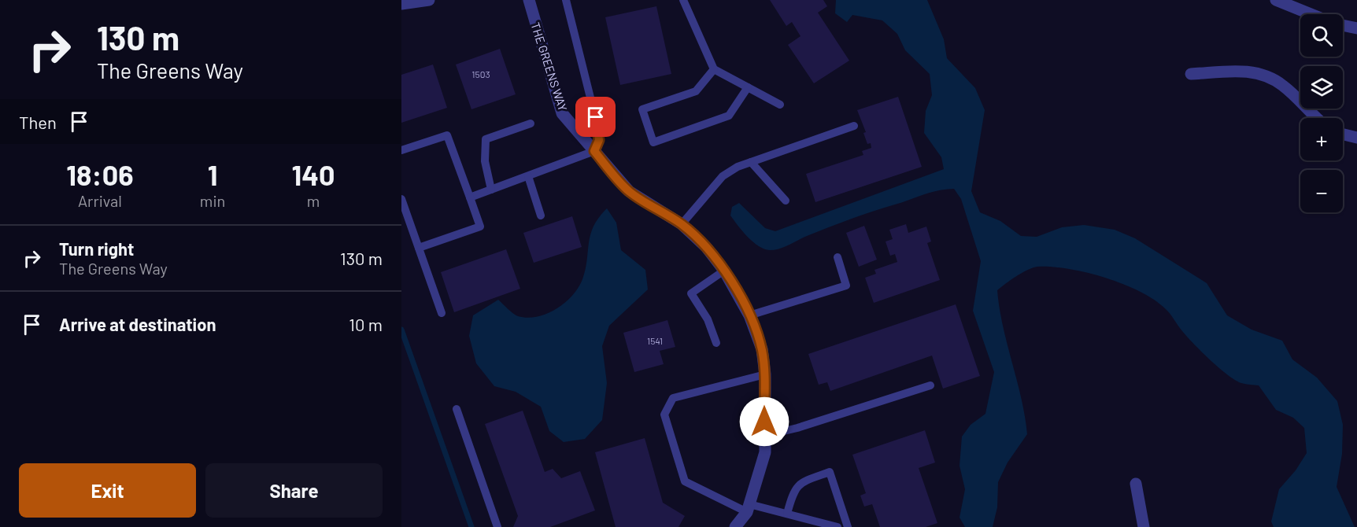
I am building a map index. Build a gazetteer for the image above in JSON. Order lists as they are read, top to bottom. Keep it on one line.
{"streets":{"street":["THE GREENS WAY"]},"house_numbers":["1503","1541"],"page":{"turn":["130 m","The Greens Way"],"map_buttons":["+","−"],"then":"Then","eta":["18:06","Arrival","1","min","140","m"],"list":[{"name":"Turn right","note":"The Greens Way","value":"130 m"},{"name":"Arrive at destination","value":"10 m"}],"buttons":["Exit","Share"]}}
